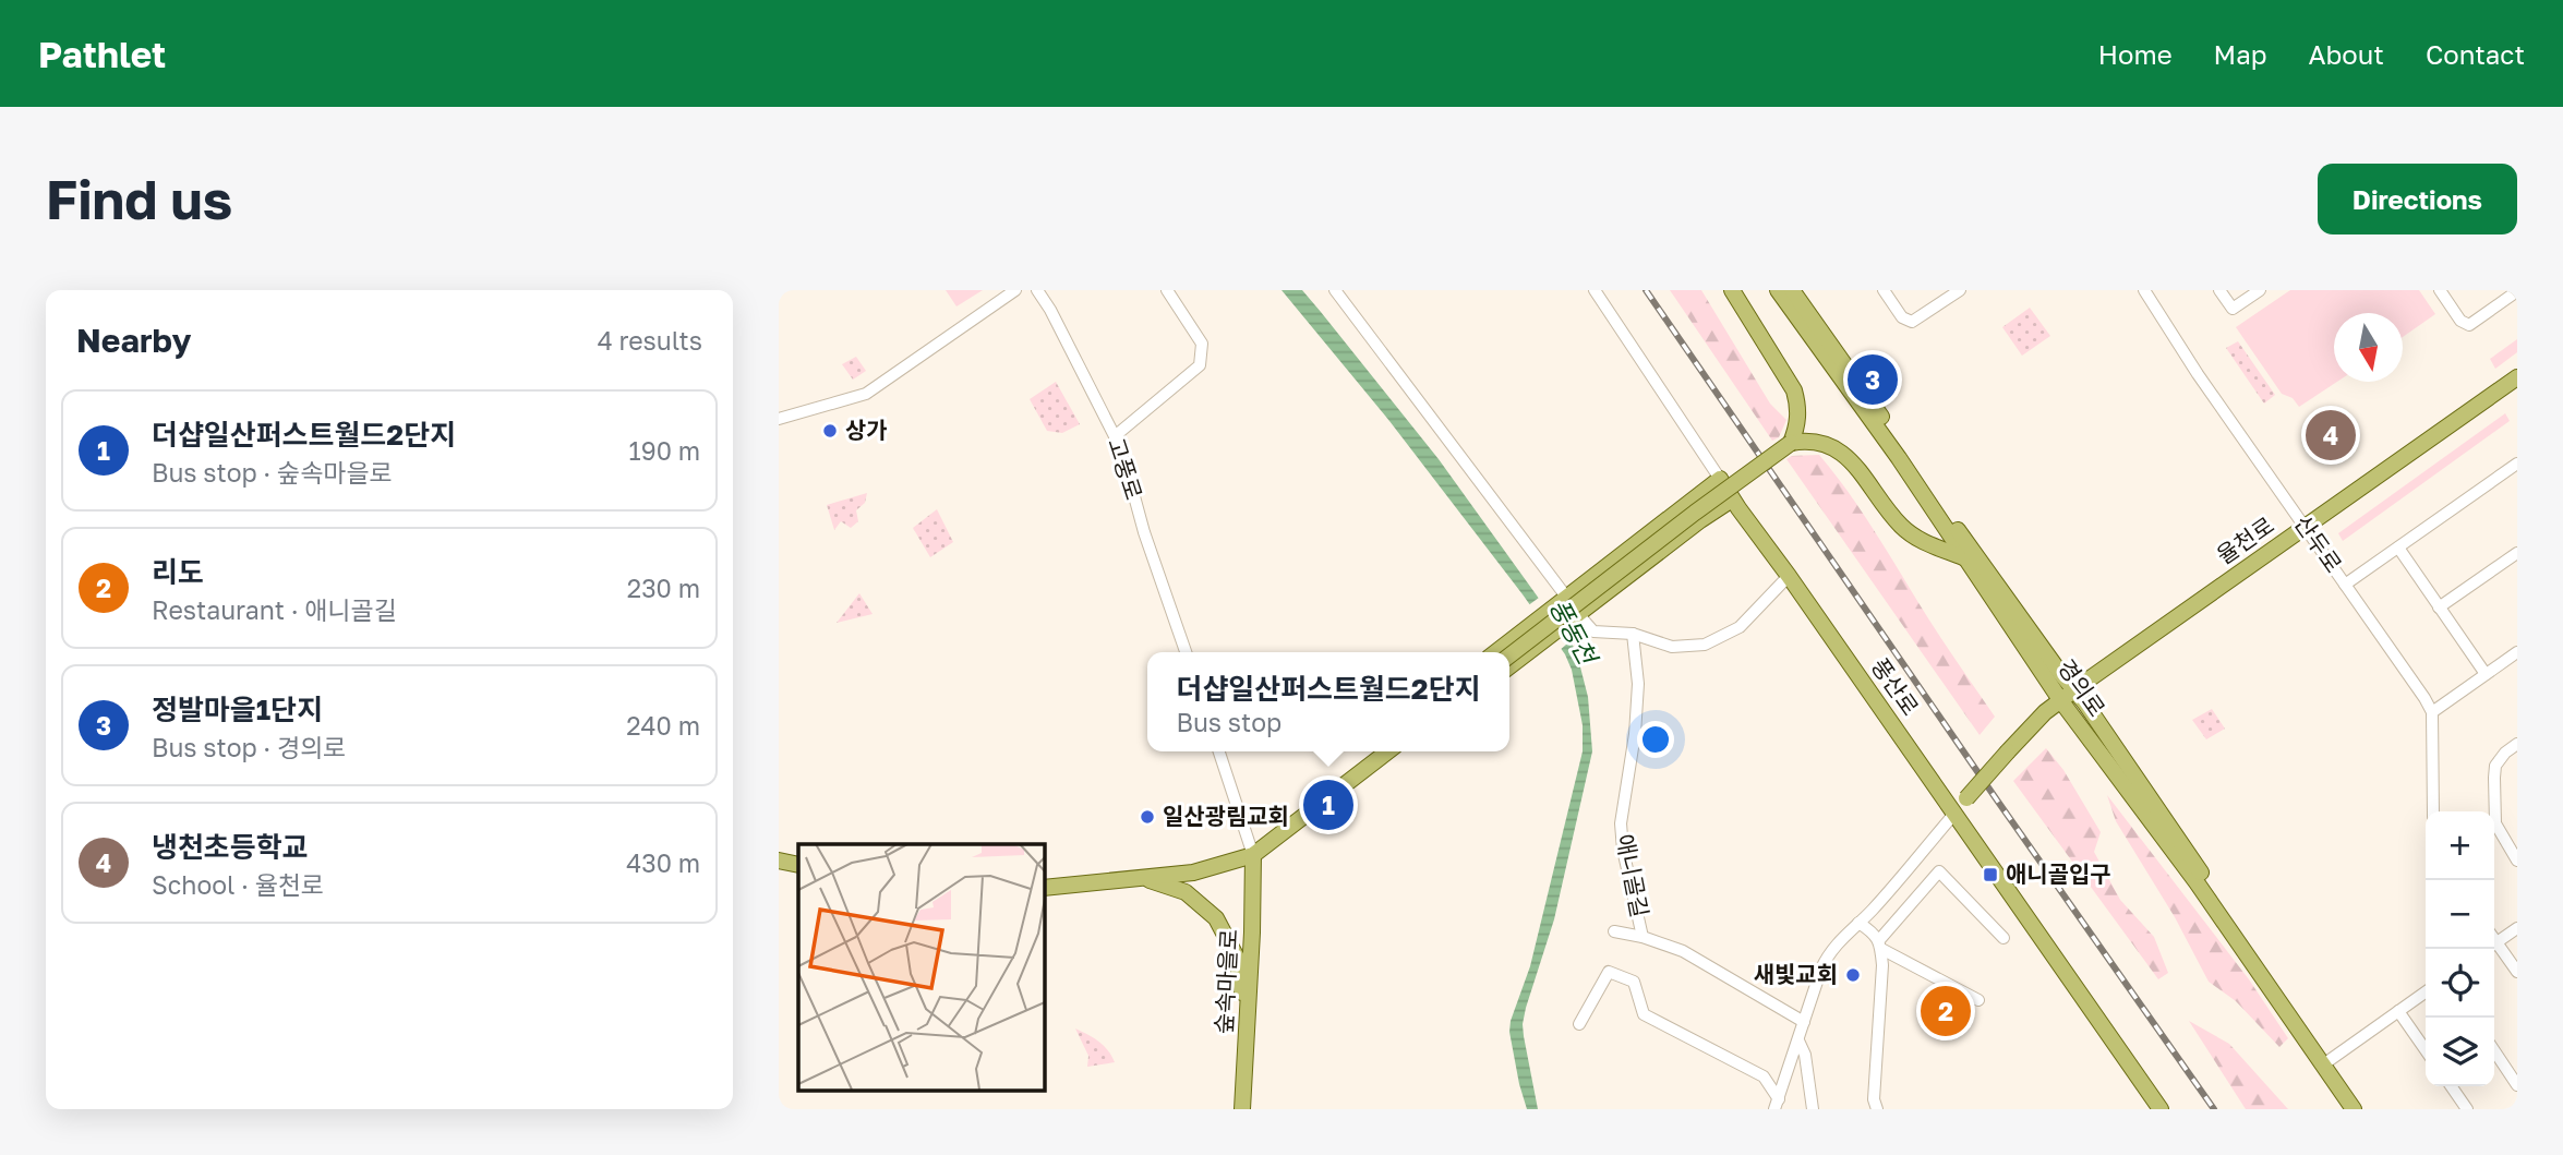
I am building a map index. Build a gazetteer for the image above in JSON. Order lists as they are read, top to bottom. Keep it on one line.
{"streets":{"main road":["율천로","풍산로","경의로","숲속마을로"],"street":["고풍로","산두로","애니골길"]},"crossings":[["율천로","산두로"],["율천로","풍산로"],["율천로","경의로"]],"water":["풍동천"],"places":{"other":["상가","일산광림교회","새빛교회"],"transit":["애니골입구"]},"north":"bottom","page":{"header":"Pathlet","nav":["Home","Map","About","Contact"],"buttons":"Directions","title":"Find us","heading":["Nearby","4 results"],"pins":["3","4","1","2"],"list":[{"mark":"1","name":"더샵일산퍼스트월드2단지","note":"Bus stop · 숲속마을로","value":"190 m"},{"mark":"2","name":"리도","note":"Restaurant · 애니골길","value":"230 m"},{"mark":"3","name":"정발마을1단지","note":"Bus stop · 경의로","value":"240 m"},{"mark":"4","name":"냉천초등학교","note":"School · 율천로","value":"430 m"}],"popup":["더샵일산퍼스트월드2단지","Bus stop"],"map_buttons":["+","−"]}}
